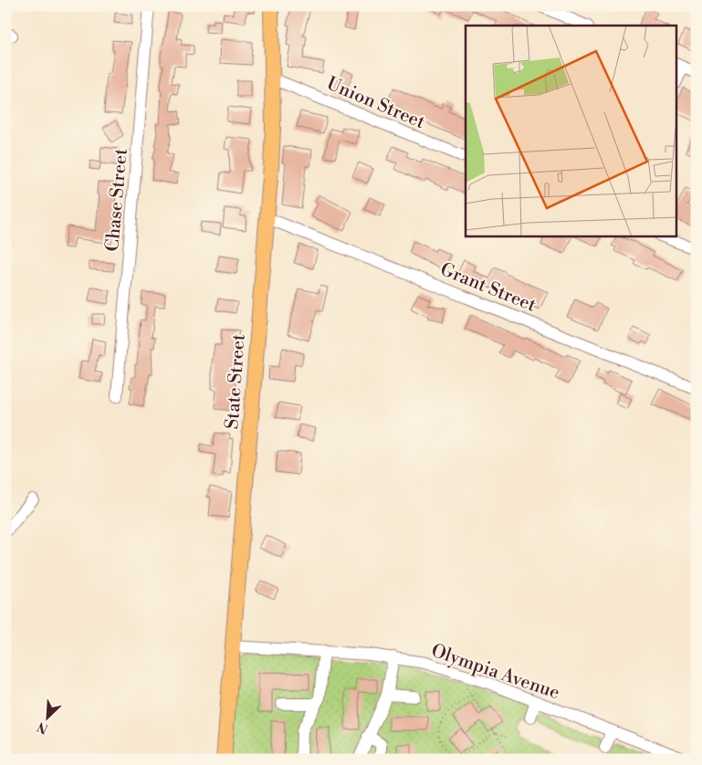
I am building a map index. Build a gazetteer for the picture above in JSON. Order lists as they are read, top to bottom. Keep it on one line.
{"streets":{"main road":["State Street"],"street":["Union Street","Chase Street","Grant Street","Olympia Avenue"]},"crossings":[["Union Street","State Street"],["Grant Street","State Street"],["State Street","Olympia Avenue"]],"north":"bottom left"}
